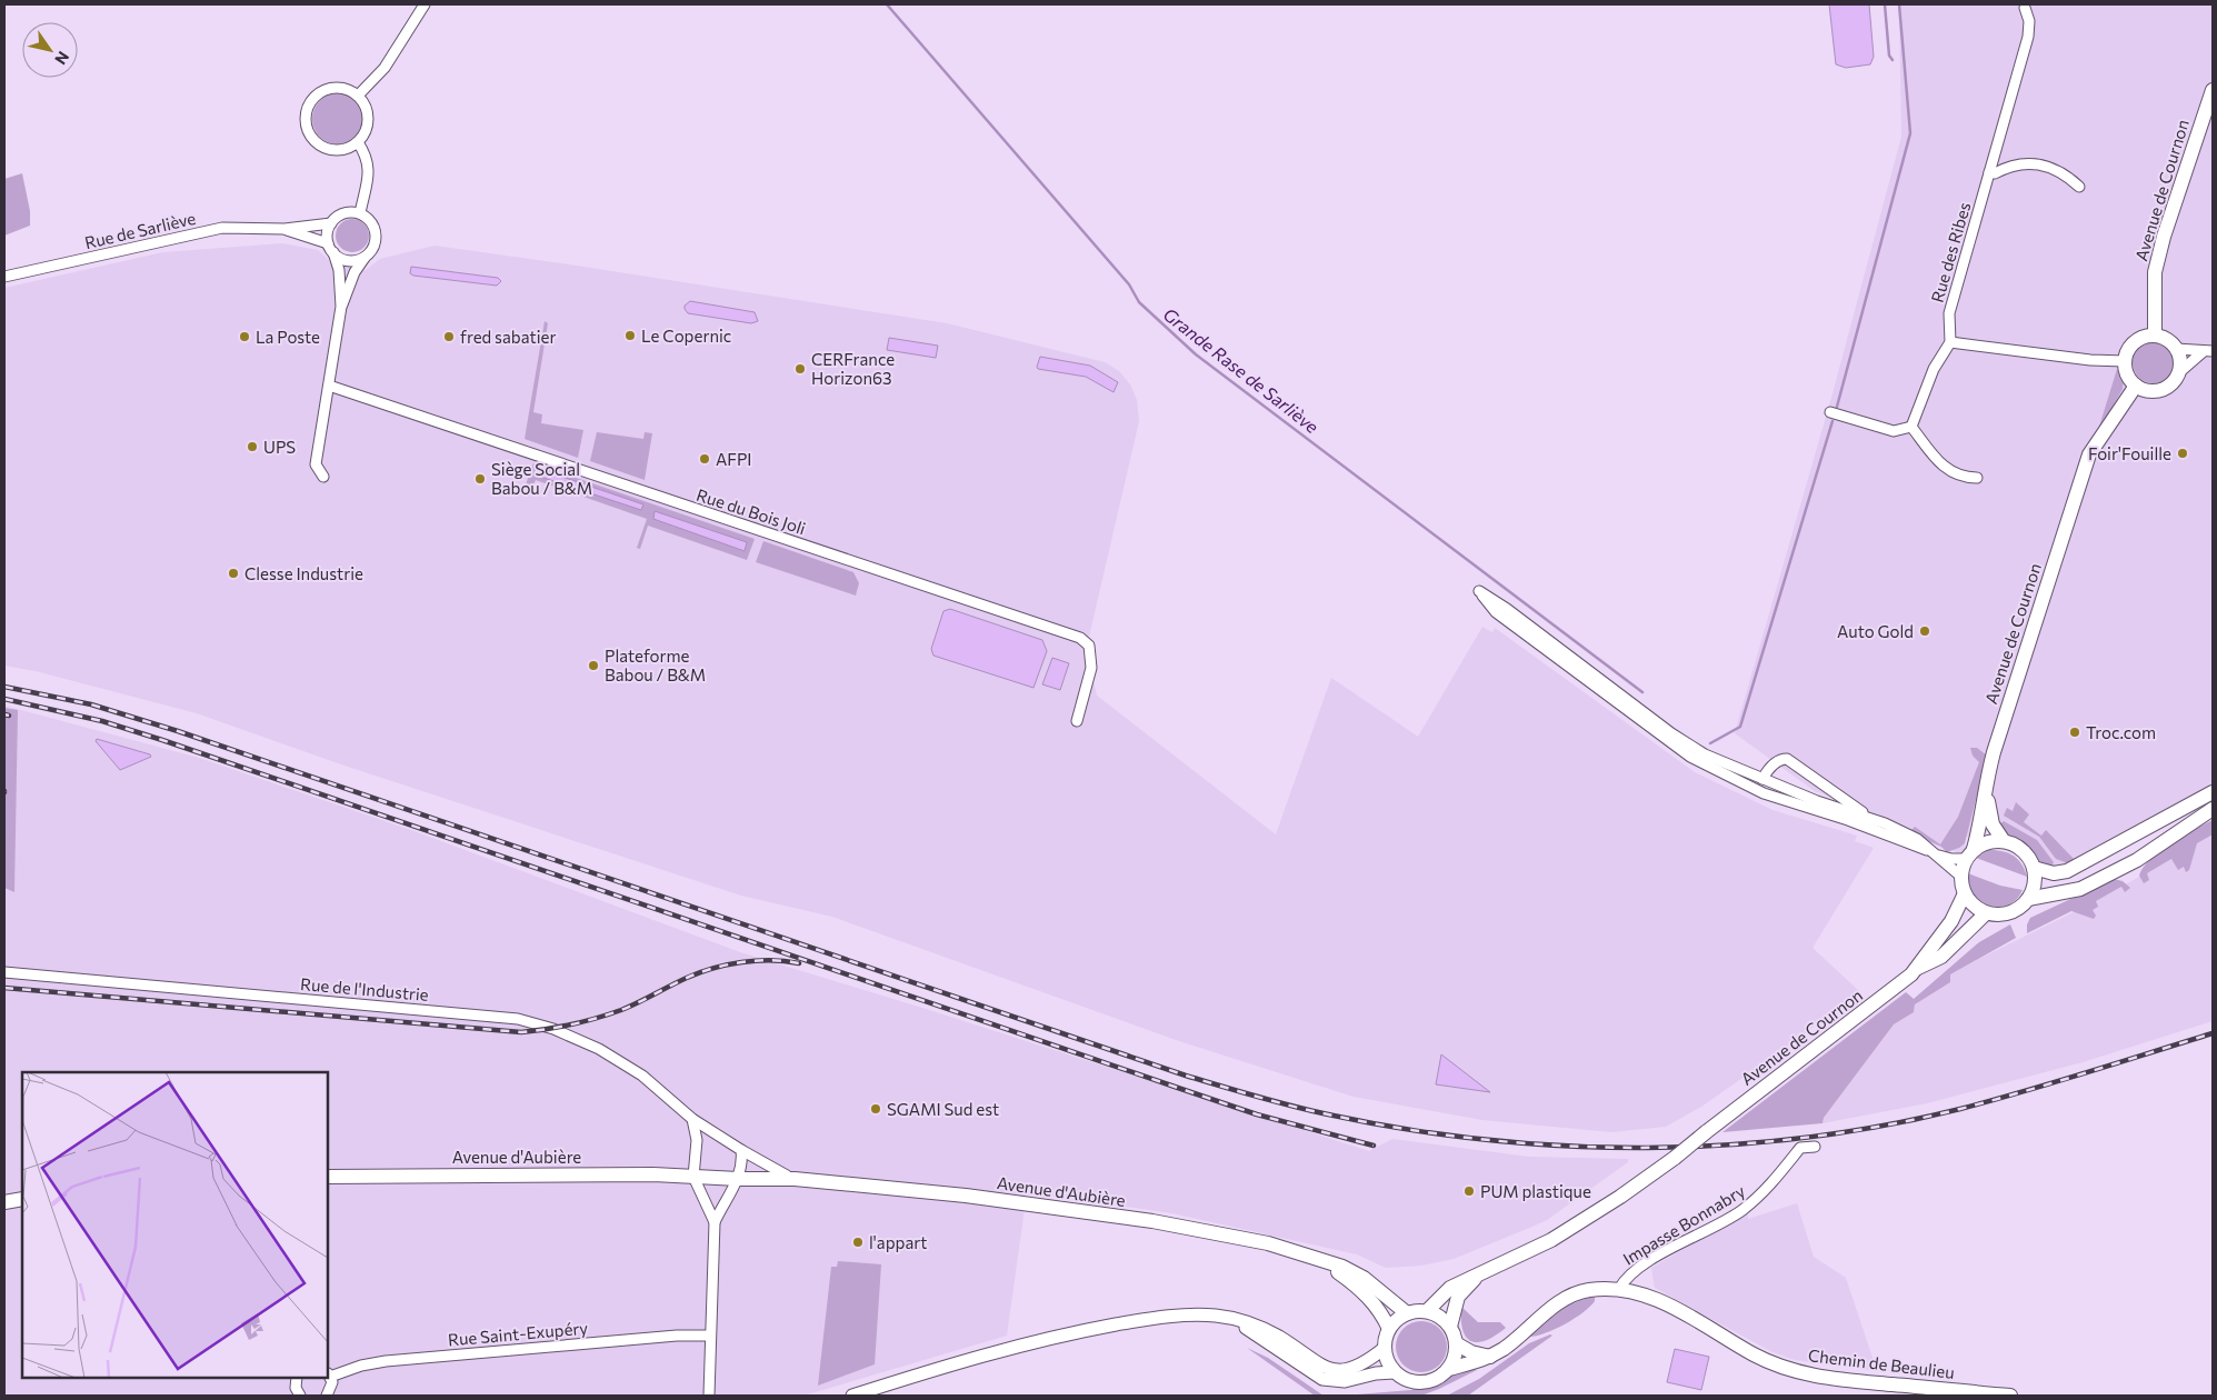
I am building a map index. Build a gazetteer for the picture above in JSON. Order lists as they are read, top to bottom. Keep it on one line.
{"streets":{"main road":["Avenue de Cournon","Avenue d'Aubière","Chemin de Beaulieu"],"street":["Rue de Sarliève","Rue des Ribes","Rue du Bois Joli","Rue de l'Industrie","Impasse Bonnabry","Rue Saint-Exupéry"]},"crossings":[["Avenue de Cournon","Avenue d'Aubière"],["Avenue de Cournon","Chemin de Beaulieu"],["Rue de l'Industrie","Avenue d'Aubière"],["Avenue d'Aubière","Chemin de Beaulieu"],["Impasse Bonnabry","Chemin de Beaulieu"]],"water":["Grande Rase de Sarliève"],"places":["Le Copernic","La Poste","fred sabatier","CERFrance Horizon63","UPS","Foir'Fouille","AFPI","Siège Social Babou / B&M","Clesse Industrie","Auto Gold","Plateforme Babou / B&M","Troc.com","SGAMI Sud est","PUM plastique","l'appart"],"north":"bottom right"}
